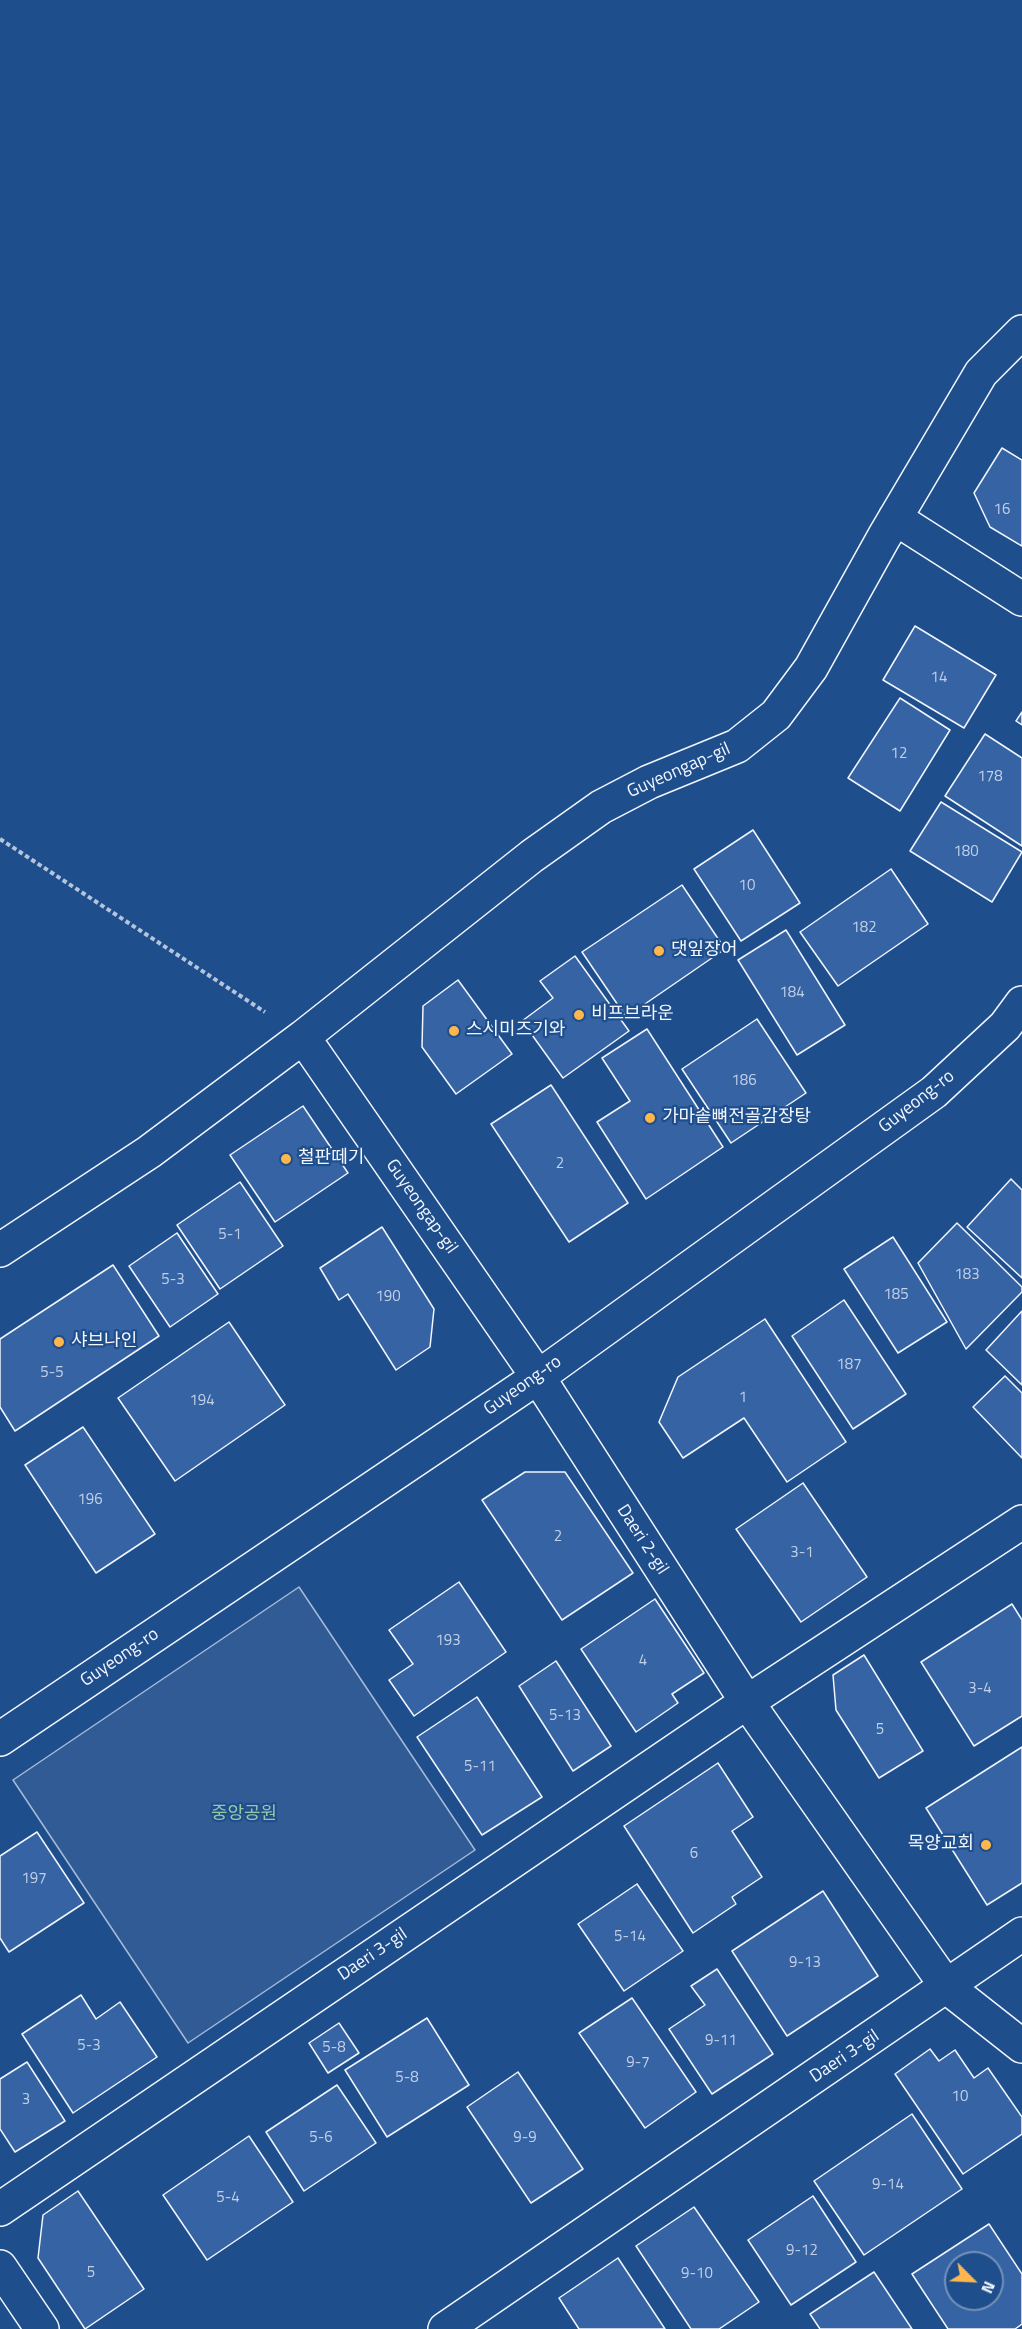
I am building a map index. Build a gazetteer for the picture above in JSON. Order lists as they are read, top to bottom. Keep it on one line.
{"streets":{"street":["Guyeongap-gil","Guyeong-ro","Daeri 2-gil","Daeri 3-gil"]},"crossings":[["Guyeongap-gil","Guyeong-ro"],["Guyeongap-gil","Daeri 2-gil"],["Guyeong-ro","Daeri 2-gil"],["Daeri 2-gil","Daeri 3-gil"]],"parks":["중앙공원"],"places":["댓잎장어","비프브라운","스시미즈기와","가마솥뼈전골감장탕","철판떼기","샤브나인","목양교회"],"house_numbers":["16","14","12","178","180","10","182","184","186","2","5-1","183","5-3","185","190","187","5-5","1","194","196","2","3-1","193","4","3-4","5-13","5","5-11","6","197","5-14","9-13","9-11","5-3","5-8","9-7","5-8","10","3","5-6","9-9","9-14","5-4","9-12","5","9-10"],"north":"bottom right"}
